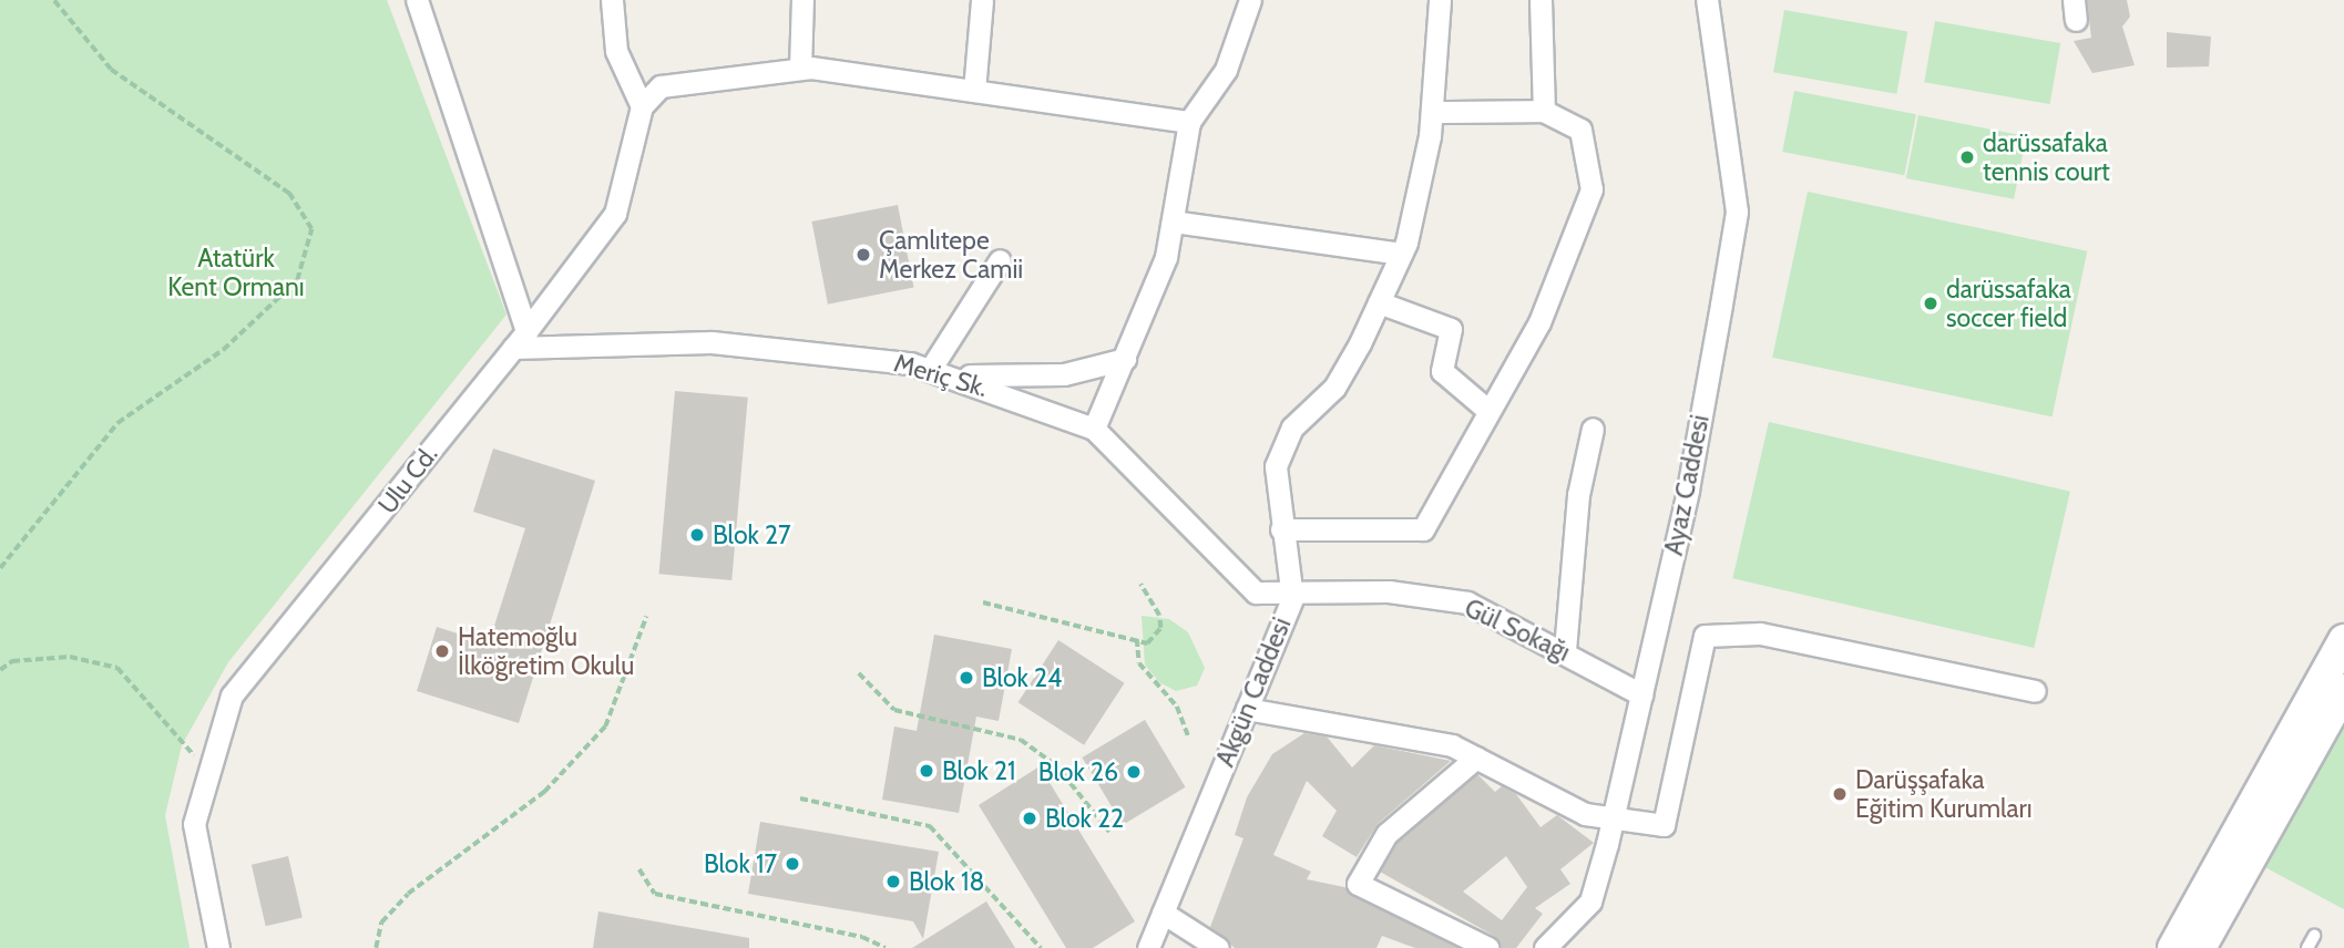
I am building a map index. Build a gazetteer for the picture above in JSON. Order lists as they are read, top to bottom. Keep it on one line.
{"streets":{"street":["Meriç Sk.","Ulu Cd.","Ayaz Caddesi","Gül Sokağı","Akgün Caddesi"]},"crossings":[["Meriç Sk.","Ulu Cd."],["Meriç Sk.","Gül Sokağı"],["Meriç Sk.","Akgün Caddesi"],["Ayaz Caddesi","Gül Sokağı"],["Gül Sokağı","Akgün Caddesi"]],"parks":["Atatürk Kent Ormanı"],"places":["darüssafaka tennis court","Çamlıtepe Merkez Camii","darüssafaka soccer field","Blok 27","Hatemoğlu İlköğretim Okulu","Blok 24","Blok 21","Blok 26","Darüşşafaka Eğitim Kurumları","Blok 22","Blok 17","Blok 18"]}
